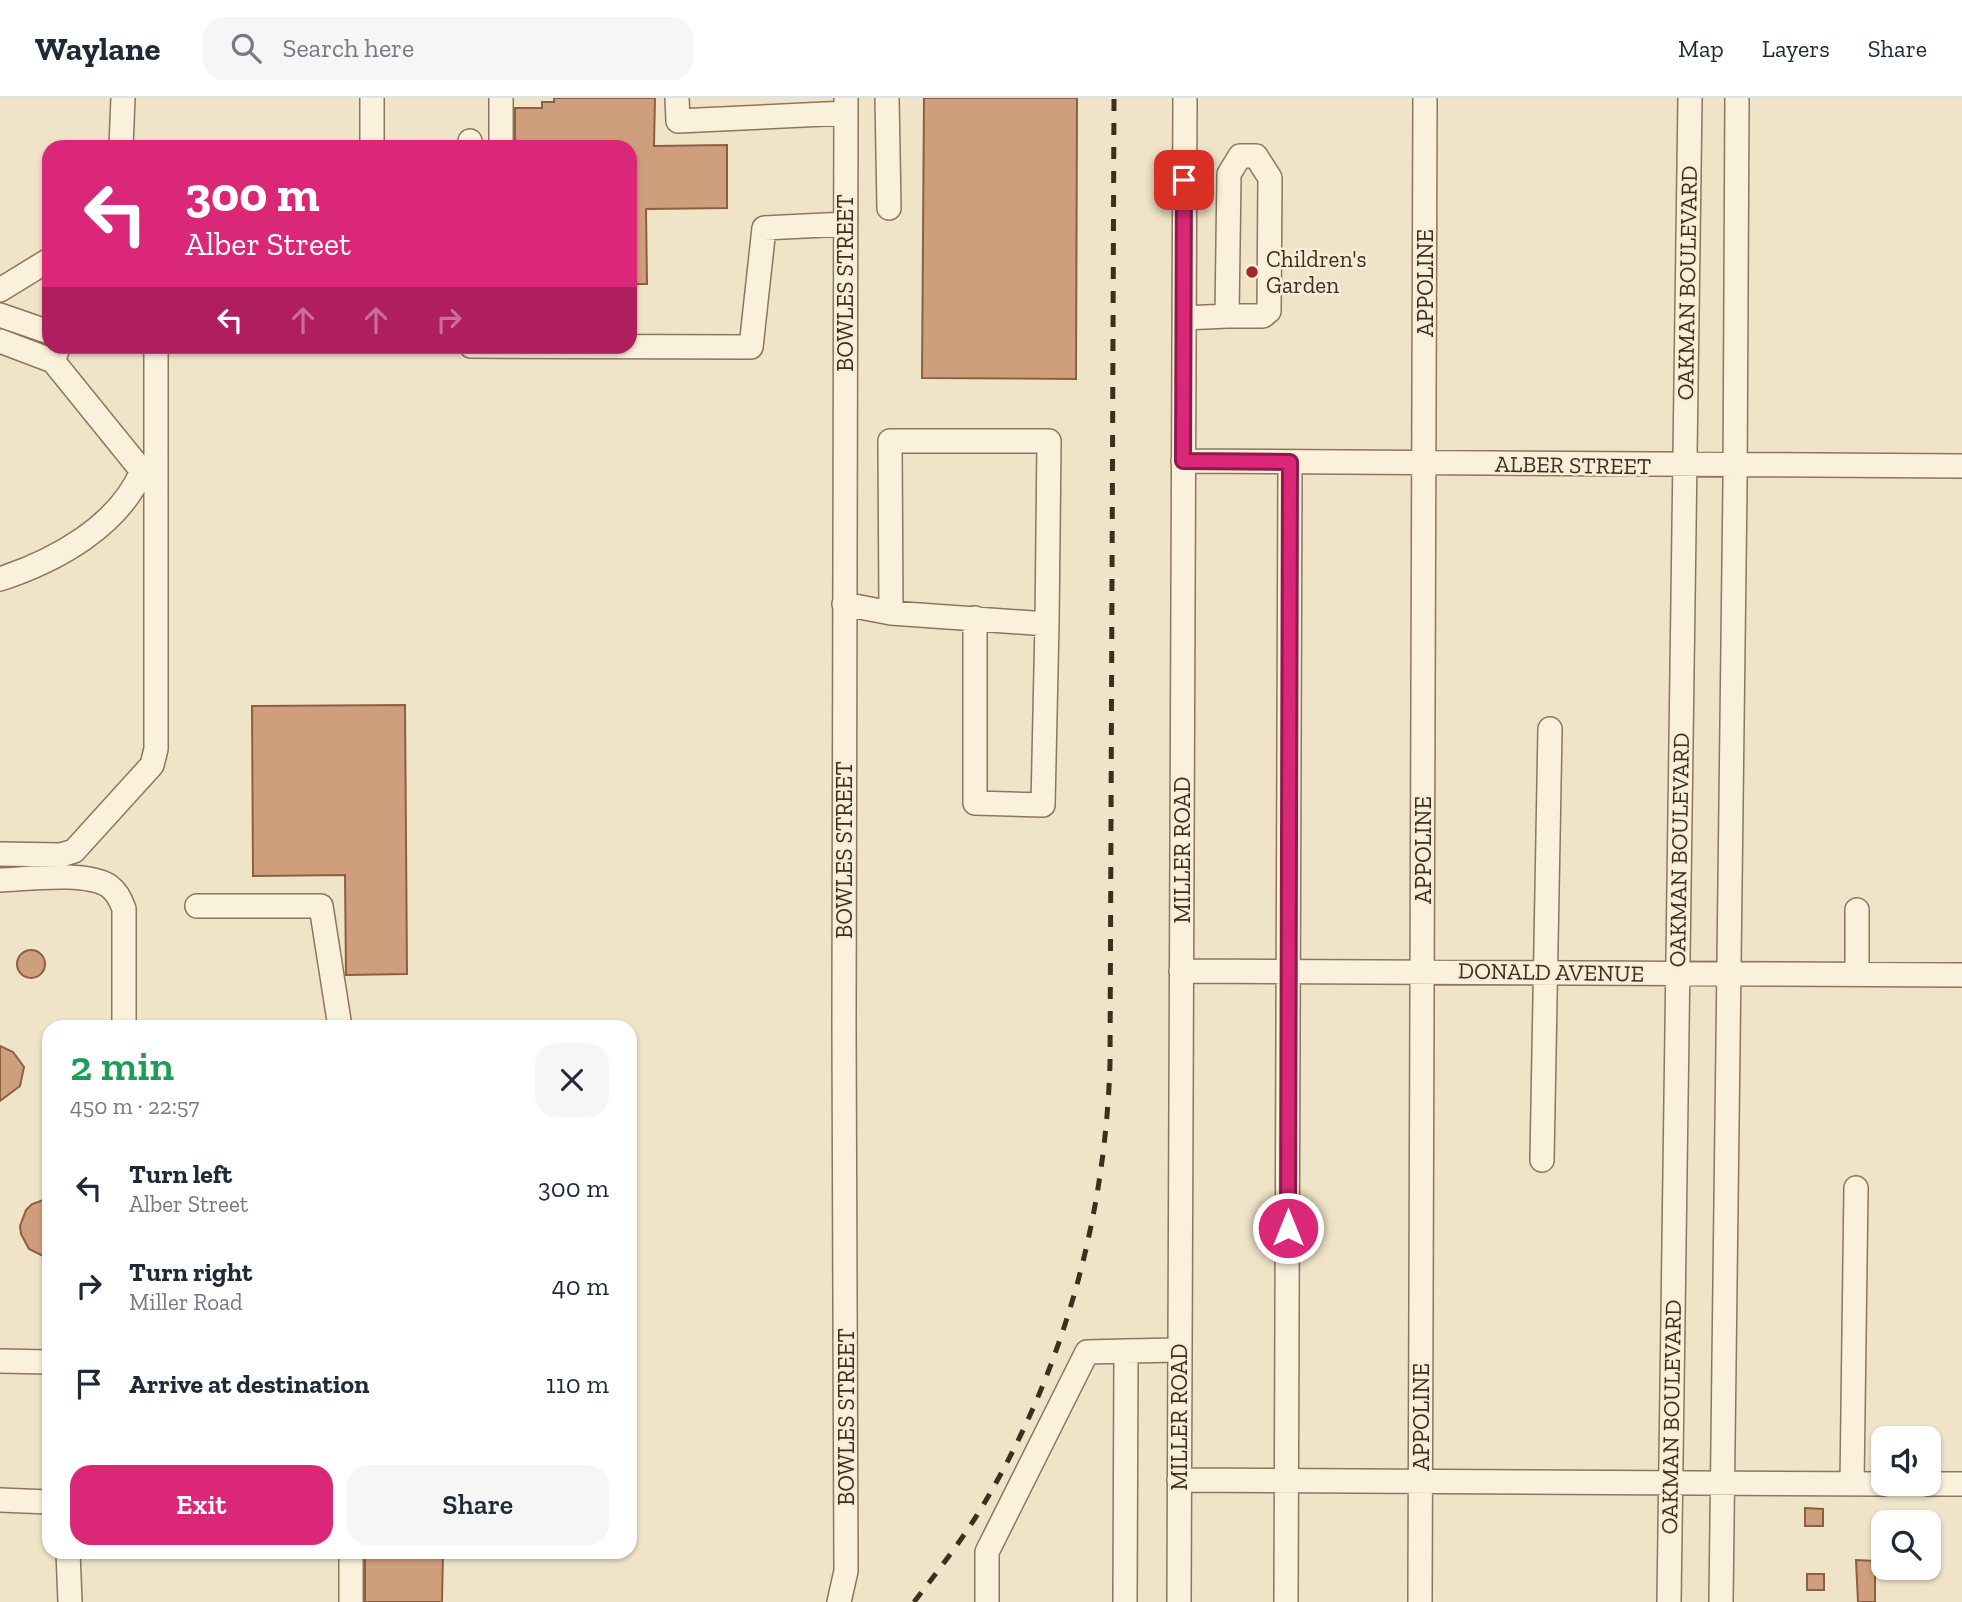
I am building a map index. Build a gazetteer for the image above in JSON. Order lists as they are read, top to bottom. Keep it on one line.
{"streets":{"street":["BOWLES STREET","APPOLINE","OAKMAN BOULEVARD","ALBER STREET","MILLER ROAD","DONALD AVENUE"]},"crossings":[["APPOLINE","ALBER STREET"],["APPOLINE","DONALD AVENUE"],["OAKMAN BOULEVARD","ALBER STREET"],["OAKMAN BOULEVARD","DONALD AVENUE"],["ALBER STREET","MILLER ROAD"],["MILLER ROAD","DONALD AVENUE"]],"places":["Children's Garden"],"page":{"header":"Waylane","search":"Search here","nav":["Map","Layers","Share"],"turn":["300 m","Alber Street"],"heading":["2 min","450 m · 22:57"],"list":[{"name":"Turn left","note":"Alber Street","value":"300 m"},{"name":"Turn right","note":"Miller Road","value":"40 m"},{"name":"Arrive at destination","value":"110 m"}],"buttons":["Exit","Share"]}}
